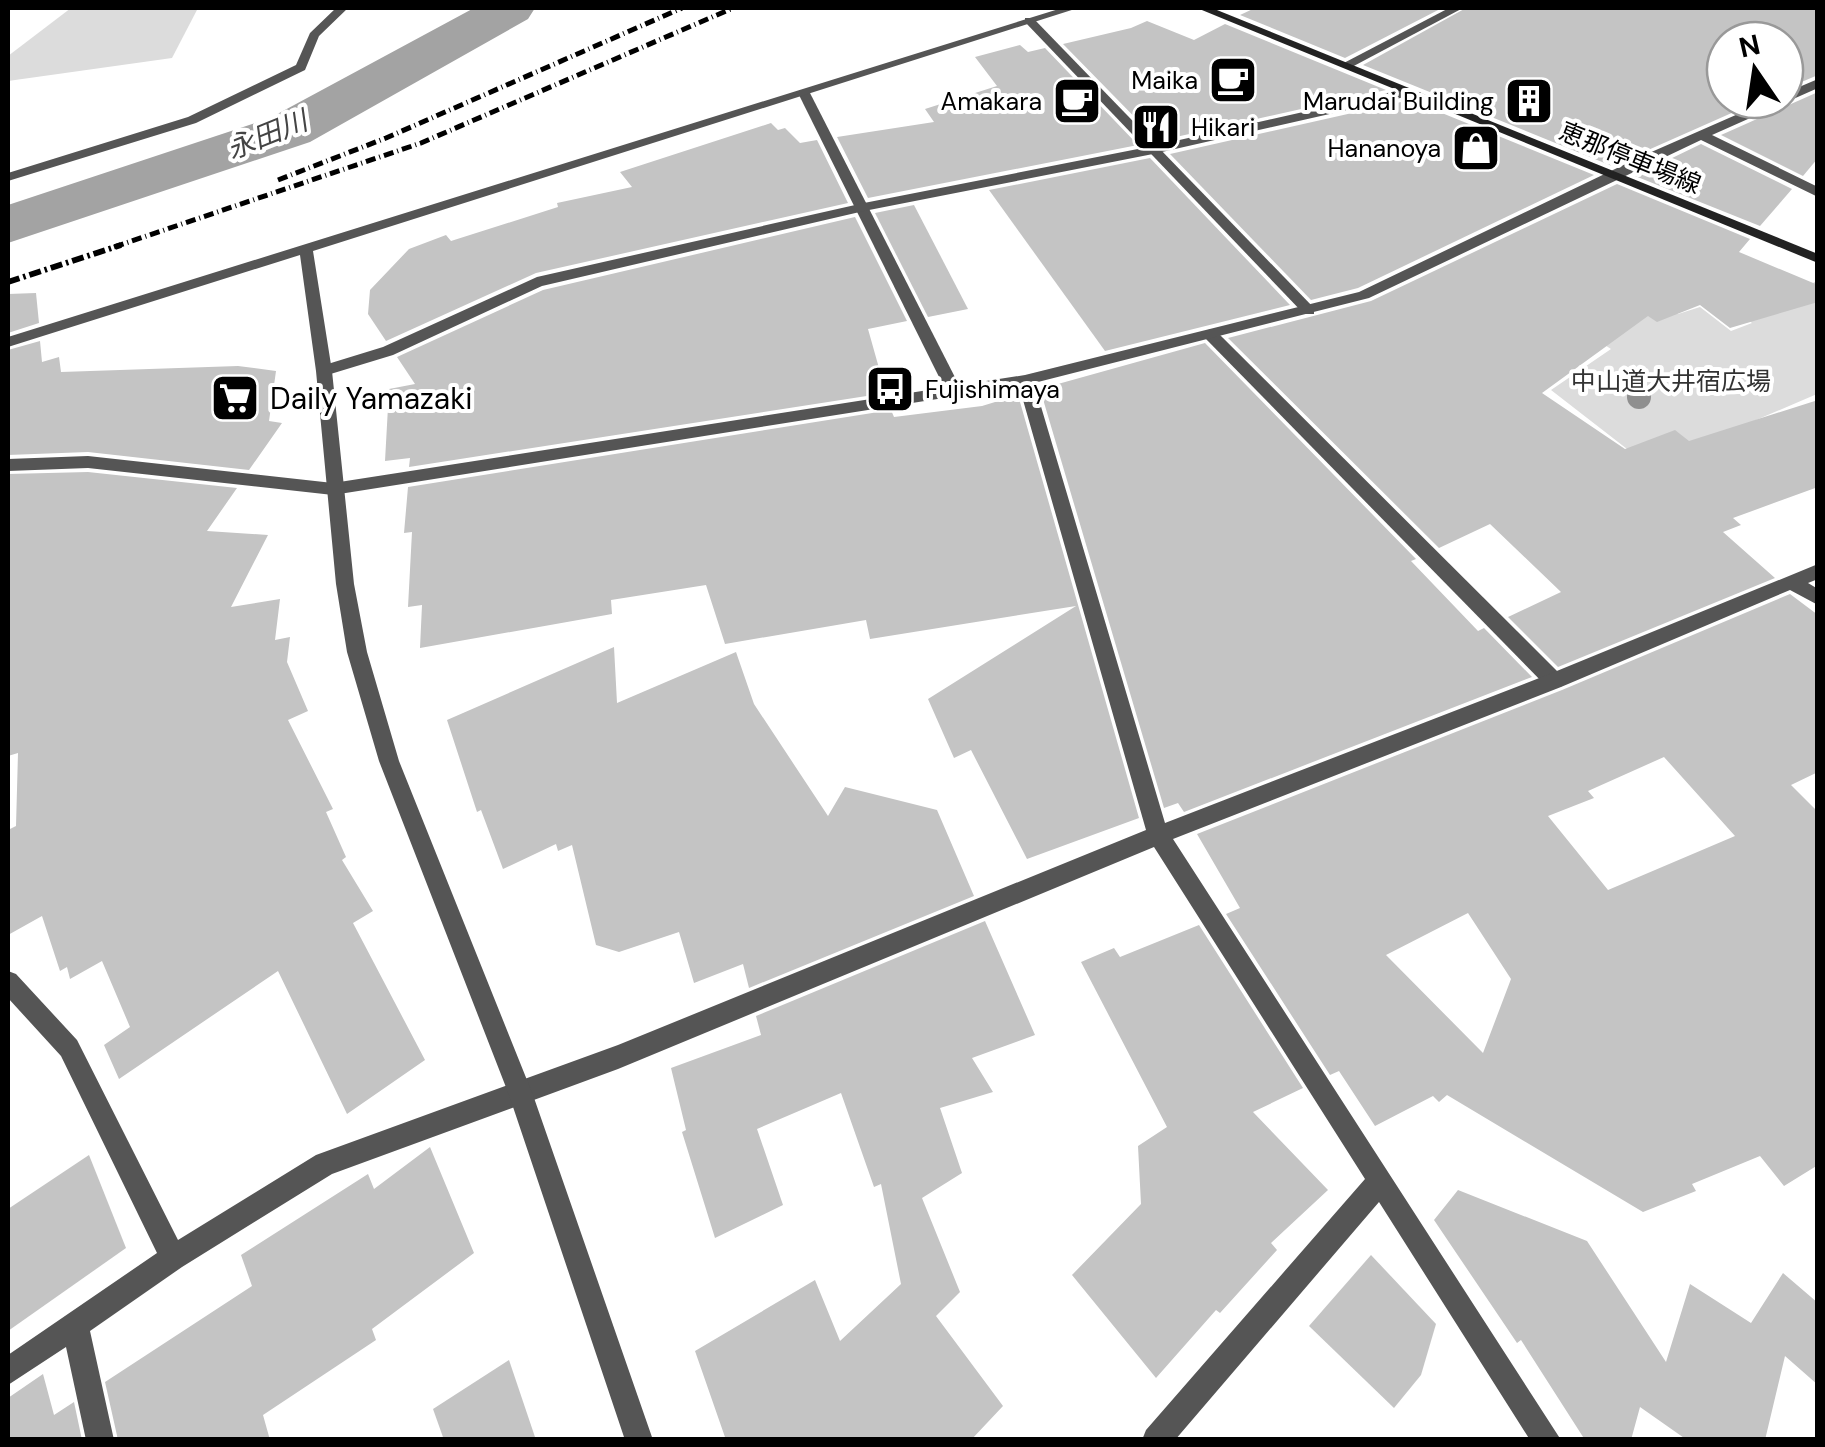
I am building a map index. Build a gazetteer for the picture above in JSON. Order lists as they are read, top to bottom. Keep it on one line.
{"streets":{"main road":["恵那停車場線"]},"water":["永田川"],"parks":["中山道大井宿広場"],"places":{"cafe":["Maika","Amakara"],"building":["Marudai Building"],"restaurant":["Hikari"],"shop":["Hananoya"],"bus stop":["Fujishimaya"],"supermarket":["Daily Yamazaki"]},"north":"top"}
